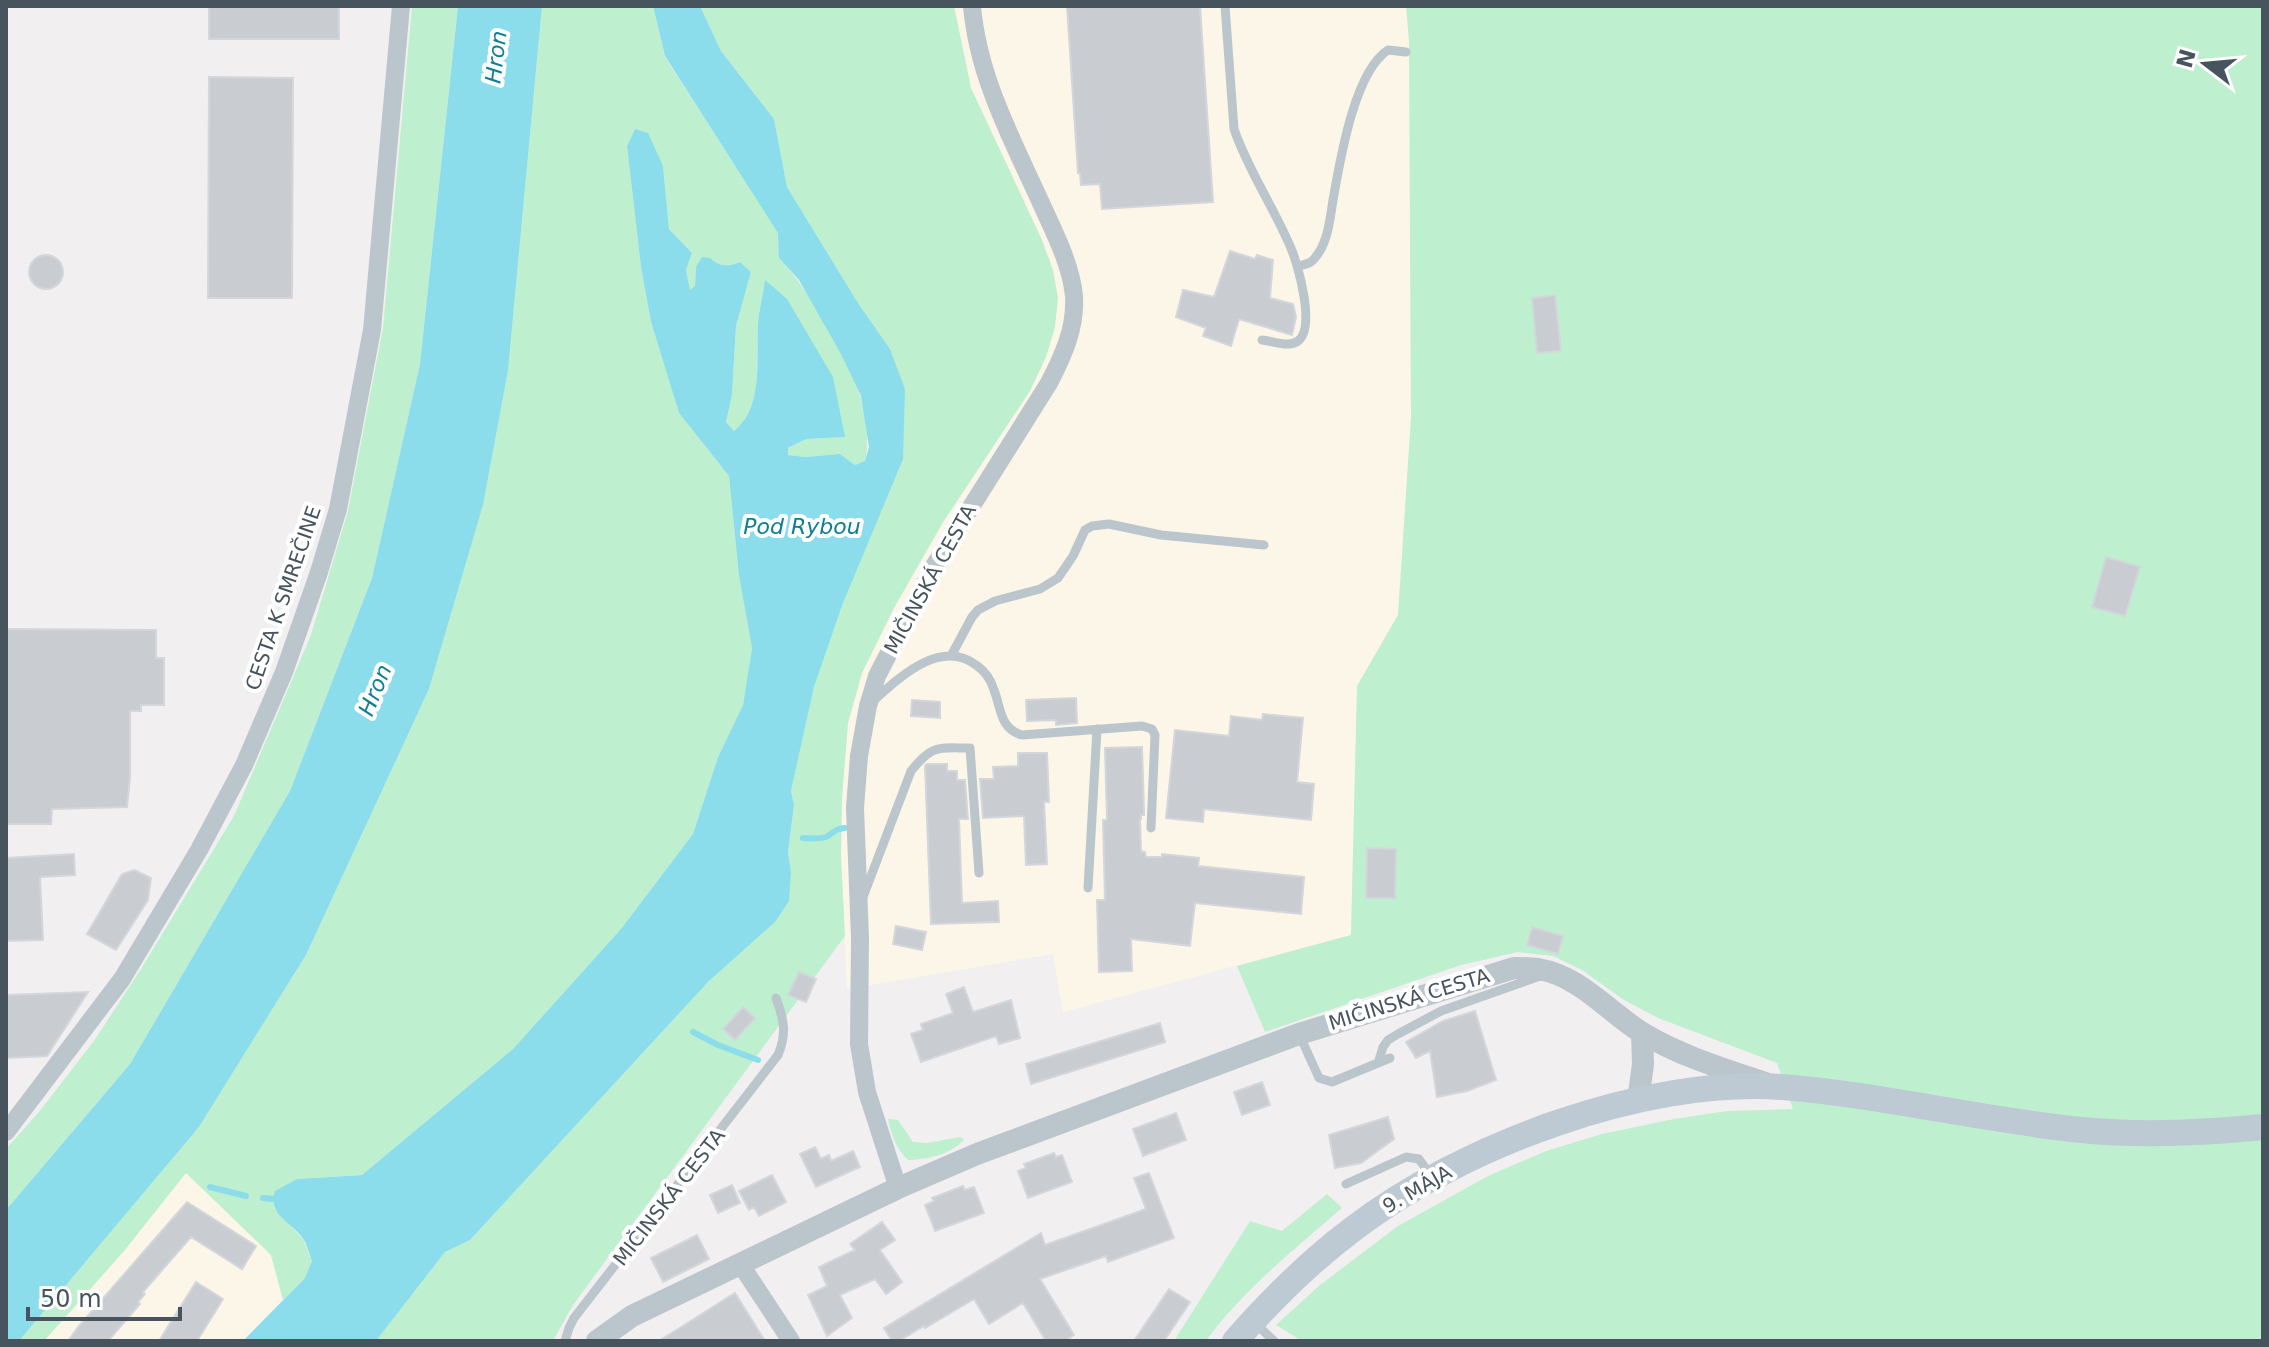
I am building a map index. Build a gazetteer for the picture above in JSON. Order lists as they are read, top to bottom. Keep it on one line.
{"streets":{"main road":["9. MÁJA"],"street":["MIČINSKÁ CESTA","CESTA K SMREČINE"]},"crossings":[["MIČINSKÁ CESTA","9. MÁJA"]],"water":["Hron","Pod Rybou"],"scale_bar":"50 m","north":"left"}
